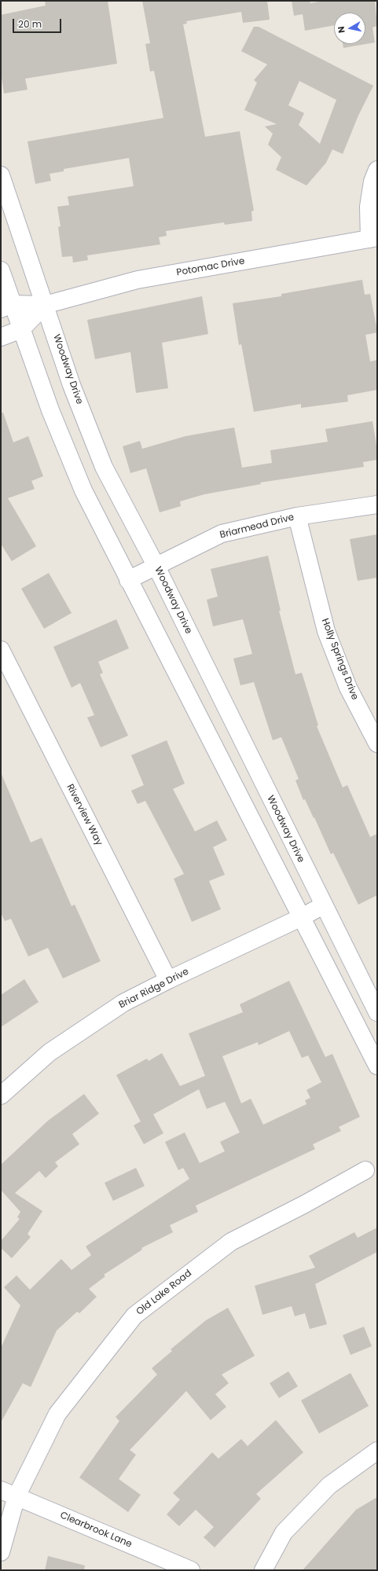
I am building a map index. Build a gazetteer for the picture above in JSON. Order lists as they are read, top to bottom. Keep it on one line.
{"streets":{"street":["Potomac Drive","Woodway Drive","Briarmead Drive","Holly Springs Drive","Riverview Way","Briar Ridge Drive","Old Lake Road","Clearbrook Lane"]},"crossings":[["Potomac Drive","Woodway Drive"],["Woodway Drive","Briarmead Drive"],["Woodway Drive","Briar Ridge Drive"],["Briarmead Drive","Holly Springs Drive"],["Riverview Way","Briar Ridge Drive"],["Old Lake Road","Clearbrook Lane"]],"scale_bar":"20 m","north":"left"}
